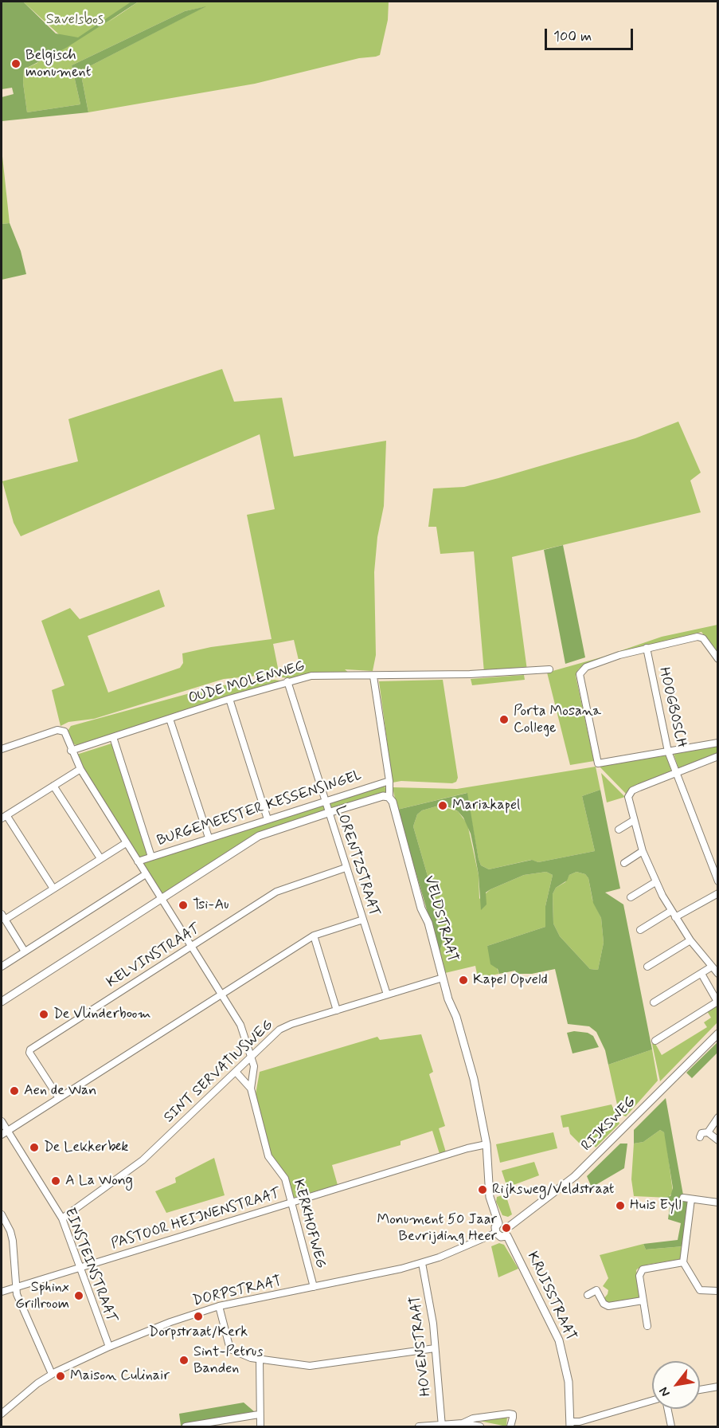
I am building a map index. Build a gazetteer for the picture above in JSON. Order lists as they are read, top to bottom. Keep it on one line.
{"streets":{"street":["OUDE MOLENWEG","HOOGBOSCH","BURGEMEESTER KESSENSINGEL","LORENTZSTRAAT","VELDSTRAAT","KELVINSTRAAT","SINT SERVATIUSWEG","RIJKSWEG","PASTOOR HEIJNENSTRAAT","KERKHOFWEG","EINSTEINSTRAAT","DORPSTRAAT","KRUISSTRAAT","HOVENSTRAAT"]},"crossings":[["OUDE MOLENWEG","LORENTZSTRAAT"],["OUDE MOLENWEG","VELDSTRAAT"],["OUDE MOLENWEG","KERKHOFWEG"],["BURGEMEESTER KESSENSINGEL","LORENTZSTRAAT"],["BURGEMEESTER KESSENSINGEL","VELDSTRAAT"],["BURGEMEESTER KESSENSINGEL","KERKHOFWEG"],["LORENTZSTRAAT","KELVINSTRAAT"],["LORENTZSTRAAT","SINT SERVATIUSWEG"],["VELDSTRAAT","SINT SERVATIUSWEG"],["VELDSTRAAT","RIJKSWEG"],["VELDSTRAAT","PASTOOR HEIJNENSTRAAT"],["VELDSTRAAT","DORPSTRAAT"],["VELDSTRAAT","KRUISSTRAAT"],["KELVINSTRAAT","KERKHOFWEG"],["SINT SERVATIUSWEG","KERKHOFWEG"],["SINT SERVATIUSWEG","EINSTEINSTRAAT"],["RIJKSWEG","DORPSTRAAT"],["RIJKSWEG","KRUISSTRAAT"],["PASTOOR HEIJNENSTRAAT","KERKHOFWEG"],["PASTOOR HEIJNENSTRAAT","EINSTEINSTRAAT"],["KERKHOFWEG","DORPSTRAAT"],["EINSTEINSTRAAT","DORPSTRAAT"],["DORPSTRAAT","KRUISSTRAAT"],["DORPSTRAAT","HOVENSTRAAT"]],"parks":["Savelsbos"],"places":["Belgisch monument","Porta Mosana College","Mariakapel","Tsi-Au","Kapel Opveld","De Vlinderboom","Aen de Wan","De Lekkerbek","A La Wong","Rijksweg/Veldstraat","Huis Eyll","Monument 50 Jaar Bevrijding Heer","Sphinx Grillroom","Dorpstraat/Kerk","Sint-Petrus Banden","Maison Culinair"],"scale_bar":"100 m","north":"bottom left"}
